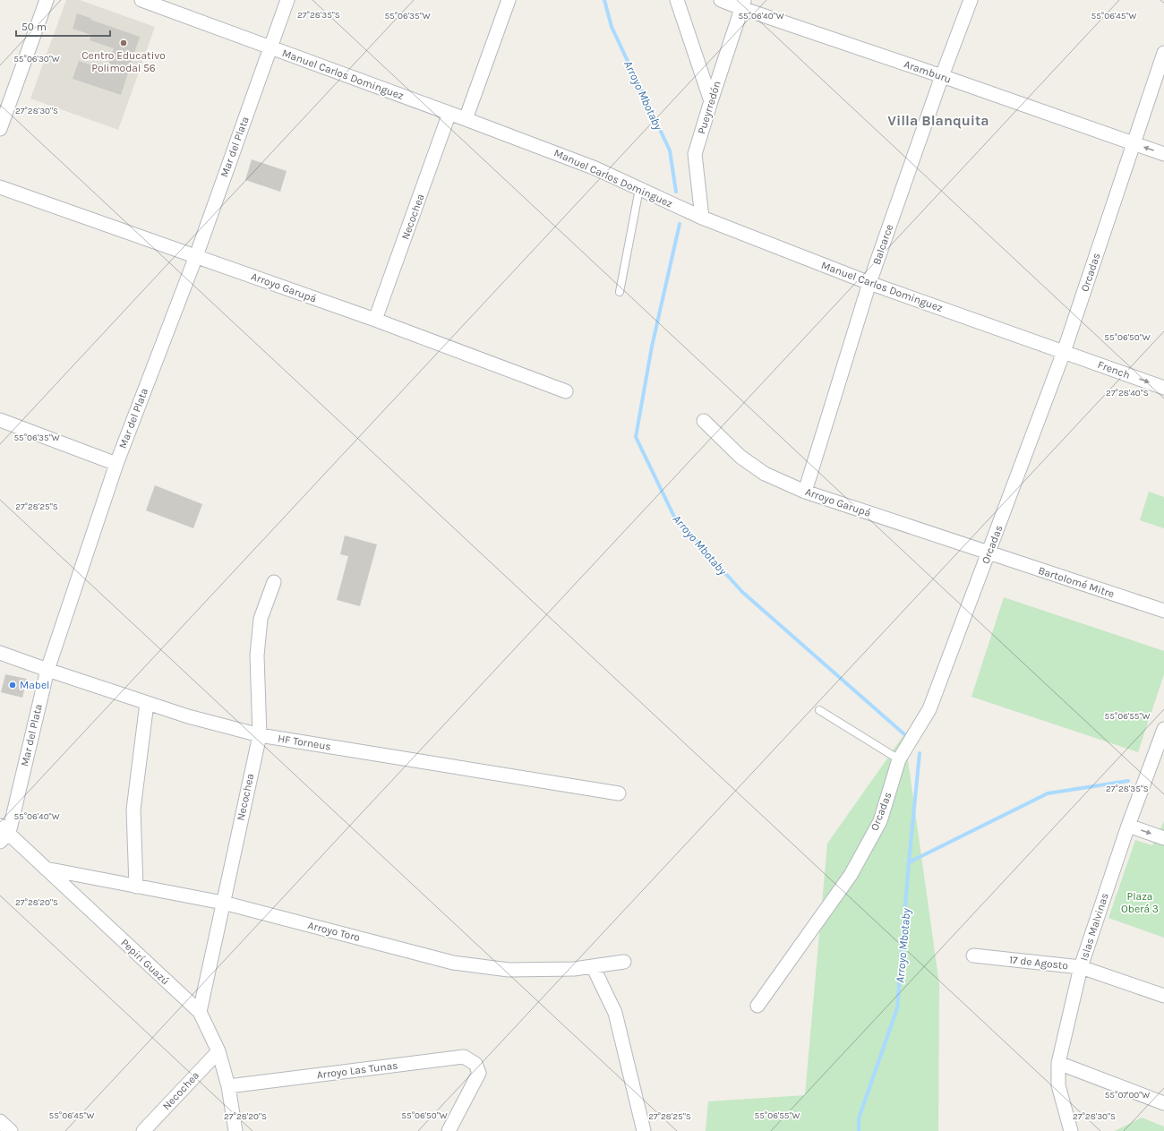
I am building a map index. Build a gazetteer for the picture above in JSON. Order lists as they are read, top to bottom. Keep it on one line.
{"streets":{"street":["Aramburu","Manuel Carlos Dominguez","Pueyrredón","Mar del Plata","Necochea","Balcarce","Orcadas","Arroyo Garupá","French","Bartolomé Mitre","HF Torneus","Islas Malvinas","Arroyo Toro","Pepirí Guazú","17 de Agosto","Arroyo Las Tunas"]},"crossings":[["Aramburu","Pueyrredón"],["Aramburu","Balcarce"],["Aramburu","Orcadas"],["Manuel Carlos Dominguez","Pueyrredón"],["Manuel Carlos Dominguez","Mar del Plata"],["Manuel Carlos Dominguez","Necochea"],["Manuel Carlos Dominguez","Balcarce"],["Manuel Carlos Dominguez","Orcadas"],["Manuel Carlos Dominguez","French"],["Mar del Plata","Arroyo Garupá"],["Mar del Plata","HF Torneus"],["Mar del Plata","Pepirí Guazú"],["Necochea","Arroyo Garupá"],["Necochea","HF Torneus"],["Necochea","Arroyo Toro"],["Necochea","Pepirí Guazú"],["Balcarce","Arroyo Garupá"],["Orcadas","Arroyo Garupá"],["Orcadas","French"],["Orcadas","Bartolomé Mitre"],["Arroyo Garupá","Bartolomé Mitre"],["Islas Malvinas","17 de Agosto"],["Arroyo Toro","Pepirí Guazú"],["Pepirí Guazú","Arroyo Las Tunas"]],"one_way":["French"],"districts":["Villa Blanquita"],"water":["Arroyo Mbotaby"],"parks":["Plaza Oberá 3"],"places":["Centro Educativo Polimodal 56","Mabel"],"scale_bar":"50 m","coordinates":["27°28'35\"S","55°06'35\"W","55°06'40\"W","55°06'45\"W","55°06'30\"W","27°28'30\"S","55°06'50\"W","27°28'40\"S","27°28'25\"S","55°06'55\"W","27°28'20\"S","55°07'00\"W"]}
